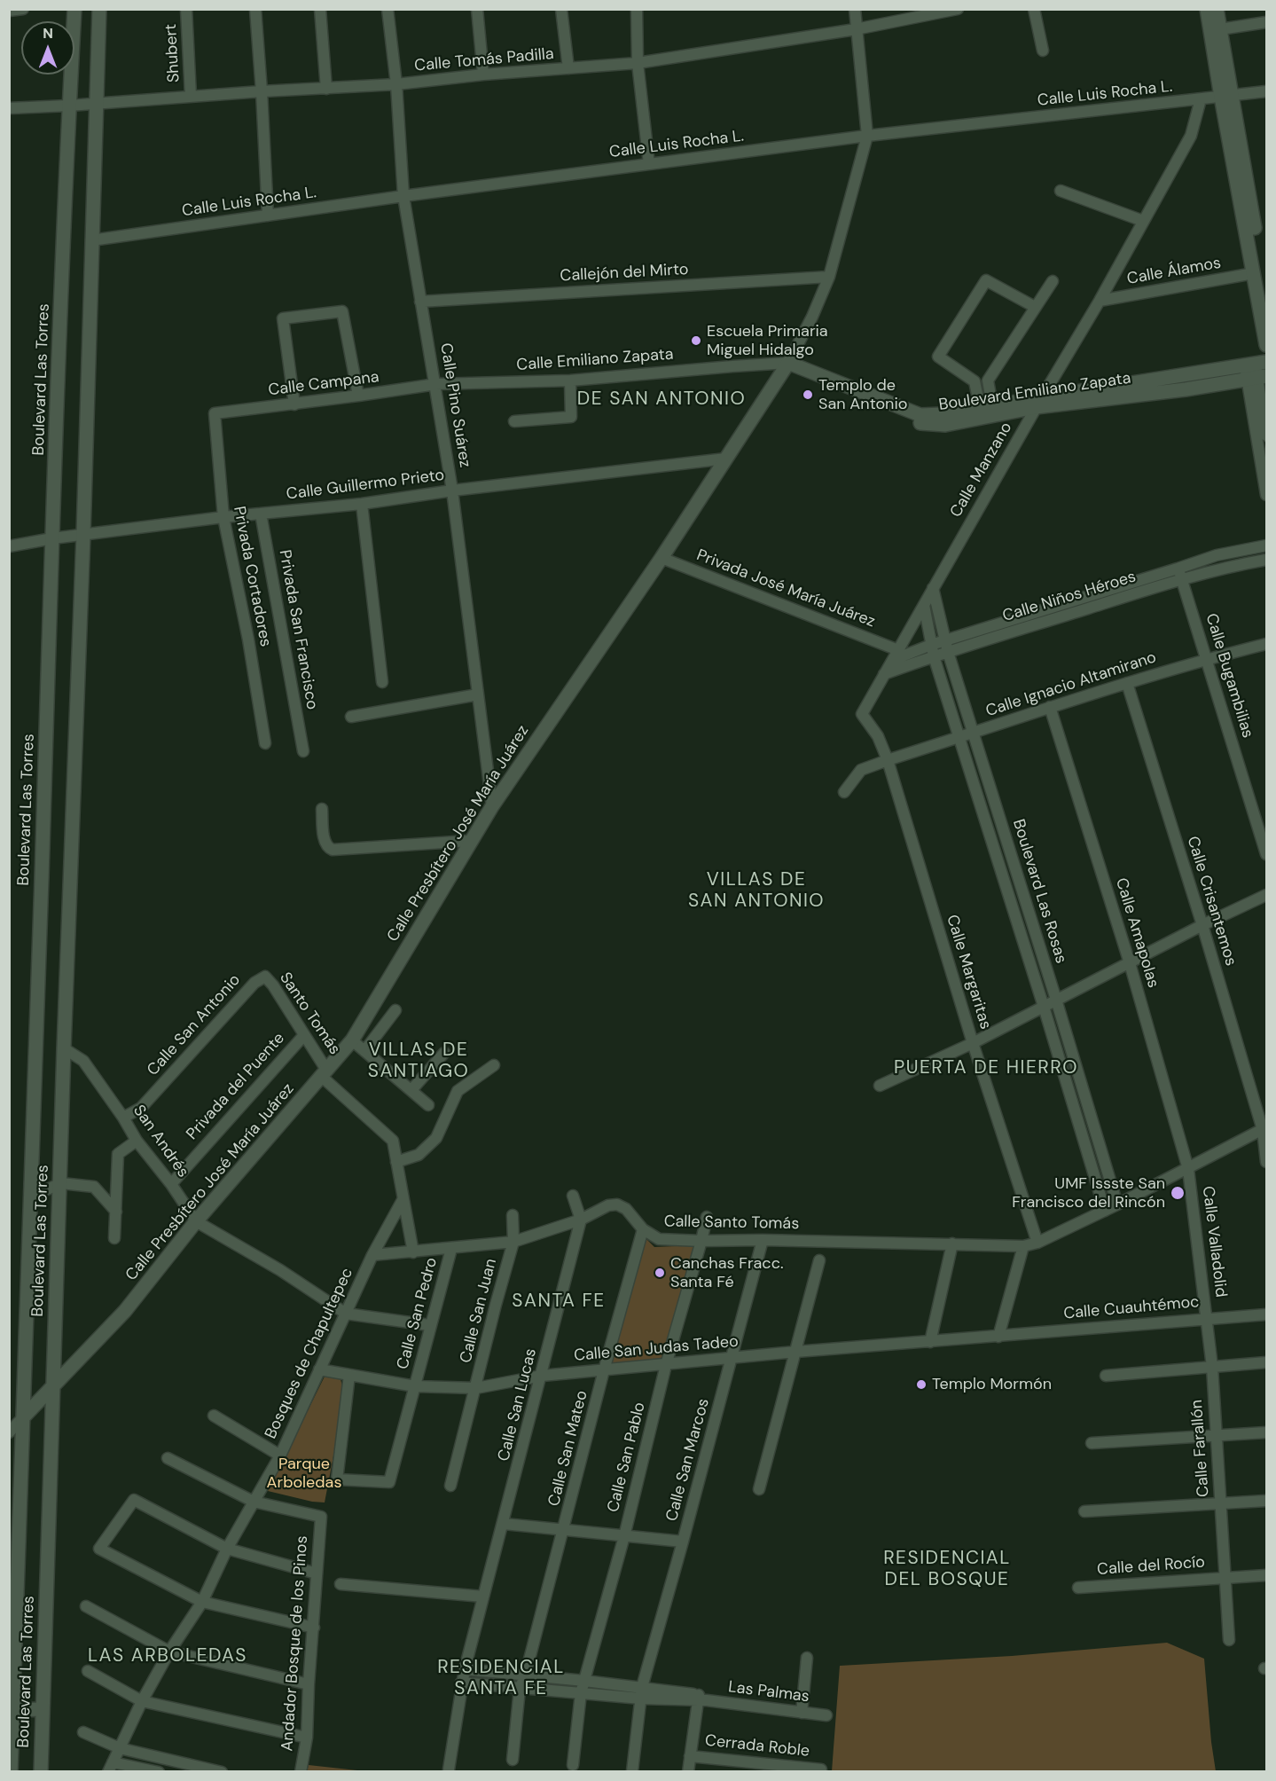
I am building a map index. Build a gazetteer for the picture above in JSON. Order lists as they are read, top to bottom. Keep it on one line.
{"streets":{"street":["Shubert","Calle Tomás Padilla","Calle Luis Rocha L.","Calle Álamos","Callejón del Mirto","Calle Emiliano Zapata","Boulevard Las Torres","Calle Campana","Boulevard Emiliano Zapata","Calle Pino Suárez","Calle Manzano","Calle Guillermo Prieto","Privada Cortadores","Privada José María Juárez","Calle Niños Héroes","Privada San Francisco","Calle Bugambilias","Calle Ignacio Altamirano","Calle Presbítero José María Juárez","Boulevard Las Rosas","Calle Crisantemos","Calle Amapolas","Calle Margaritas","Santo Tomás","Calle San Antonio","Privada del Puente","San Andrés","Calle Santo Tomás","Calle Valladolid","Calle Cuauhtémoc","Calle San Juan","Calle San Pedro","Calle San Judas Tadeo","Bosques de Chapultepec","Calle San Lucas","Calle San Mateo","Calle Farallón","Calle San Pablo","Calle San Marcos","Calle del Rocío","Andador Bosque de los Pinos","Las Palmas","Cerrada Roble"]},"crossings":[["Shubert","Calle Tomás Padilla"],["Calle Tomás Padilla","Boulevard Las Torres"],["Calle Tomás Padilla","Calle Pino Suárez"],["Calle Luis Rocha L.","Boulevard Las Torres"],["Calle Luis Rocha L.","Calle Pino Suárez"],["Calle Luis Rocha L.","Calle Manzano"],["Calle Luis Rocha L.","Calle Presbítero José María Juárez"],["Calle Álamos","Calle Manzano"],["Callejón del Mirto","Calle Pino Suárez"],["Callejón del Mirto","Calle Presbítero José María Juárez"],["Calle Emiliano Zapata","Calle Campana"],["Calle Emiliano Zapata","Boulevard Emiliano Zapata"],["Calle Emiliano Zapata","Calle Pino Suárez"],["Calle Emiliano Zapata","Calle Presbítero José María Juárez"],["Boulevard Las Torres","Calle Guillermo Prieto"],["Boulevard Las Torres","Calle Presbítero José María Juárez"],["Boulevard Las Torres","San Andrés"],["Calle Campana","Calle Pino Suárez"],["Calle Campana","Privada Cortadores"],["Boulevard Emiliano Zapata","Calle Manzano"],["Boulevard Emiliano Zapata","Calle Presbítero José María Juárez"],["Calle Pino Suárez","Calle Guillermo Prieto"],["Calle Pino Suárez","Calle Presbítero José María Juárez"],["Calle Manzano","Privada José María Juárez"],["Calle Manzano","Calle Niños Héroes"],["Calle Manzano","Boulevard Las Rosas"],["Calle Manzano","Calle Margaritas"],["Calle Guillermo Prieto","Privada Cortadores"],["Calle Guillermo Prieto","Privada San Francisco"],["Calle Guillermo Prieto","Calle Presbítero José María Juárez"],["Privada José María Juárez","Calle Niños Héroes"],["Privada José María Juárez","Calle Presbítero José María Juárez"],["Calle Niños Héroes","Calle Bugambilias"],["Calle Niños Héroes","Boulevard Las Rosas"],["Calle Bugambilias","Calle Ignacio Altamirano"],["Calle Ignacio Altamirano","Boulevard Las Rosas"],["Calle Ignacio Altamirano","Calle Crisantemos"],["Calle Ignacio Altamirano","Calle Amapolas"],["Calle Ignacio Altamirano","Calle Margaritas"],["Calle Presbítero José María Juárez","Santo Tomás"],["Calle Presbítero José María Juárez","San Andrés"],["Boulevard Las Rosas","Calle Santo Tomás"],["Calle Crisantemos","Calle Santo Tomás"],["Calle Amapolas","Calle Santo Tomás"],["Calle Amapolas","Calle Valladolid"],["Calle Margaritas","Calle Santo Tomás"],["Santo Tomás","Calle San Antonio"],["Santo Tomás","Privada del Puente"],["Calle San Antonio","San Andrés"],["Privada del Puente","San Andrés"],["San Andrés","Bosques de Chapultepec"],["Calle Santo Tomás","Calle Valladolid"],["Calle Santo Tomás","Calle San Juan"],["Calle Santo Tomás","Calle San Pedro"],["Calle Santo Tomás","Bosques de Chapultepec"],["Calle Santo Tomás","Calle San Lucas"],["Calle Santo Tomás","Calle San Mateo"],["Calle Santo Tomás","Calle San Pablo"],["Calle Santo Tomás","Calle San Marcos"],["Calle Valladolid","Calle Cuauhtémoc"],["Calle Valladolid","Calle Farallón"],["Calle Cuauhtémoc","Calle San Judas Tadeo"],["Calle Cuauhtémoc","Calle Farallón"],["Calle San Juan","Calle San Judas Tadeo"],["Calle San Pedro","Calle San Judas Tadeo"],["Calle San Judas Tadeo","Bosques de Chapultepec"],["Calle San Judas Tadeo","Calle San Lucas"],["Calle San Judas Tadeo","Calle San Mateo"],["Calle San Judas Tadeo","Calle San Pablo"],["Calle San Judas Tadeo","Calle San Marcos"],["Bosques de Chapultepec","Andador Bosque de los Pinos"],["Calle Farallón","Calle del Rocío"],["Calle San Marcos","Las Palmas"]],"districts":["DE SAN ANTONIO","VILLAS DE SAN ANTONIO","VILLAS DE SANTIAGO","PUERTA DE HIERRO","SANTA FE","RESIDENCIAL DEL BOSQUE","LAS ARBOLEDAS","RESIDENCIAL SANTA FE"],"parks":["Parque Arboledas"],"places":["Escuela Primaria Miguel Hidalgo","Templo de San Antonio","UMF Issste San Francisco del Rincón","Canchas Fracc. Santa Fé","Templo Mormón"],"north":"top"}
